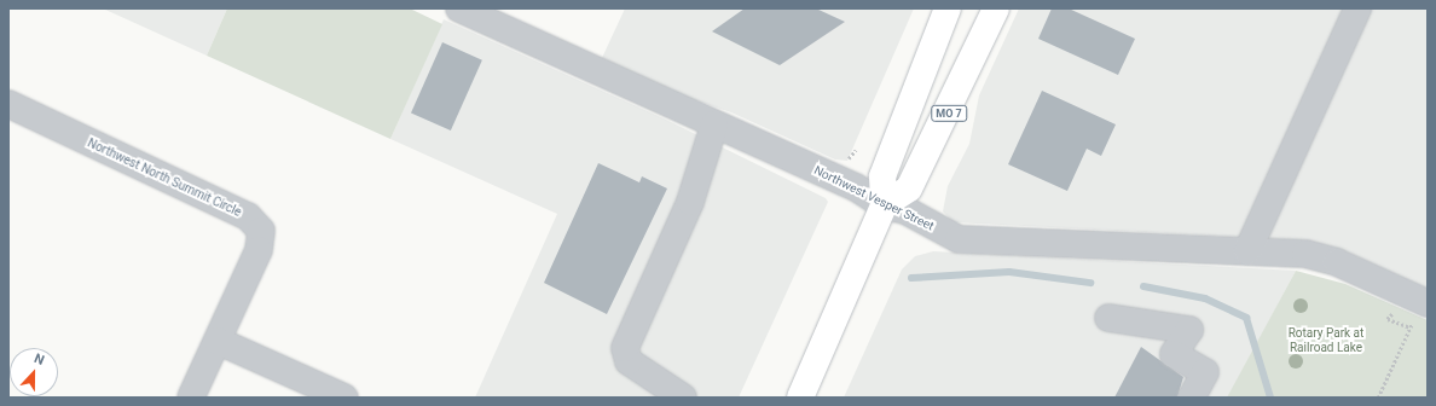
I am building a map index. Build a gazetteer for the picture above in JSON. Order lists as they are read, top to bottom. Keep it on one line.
{"streets":{"main road":["MO 7"],"street":["Northwest North Summit Circle","Northwest Vesper Street"]},"crossings":[["MO 7","Northwest Vesper Street"]],"parks":["Rotary Park at Railroad Lake"],"north":"top"}
